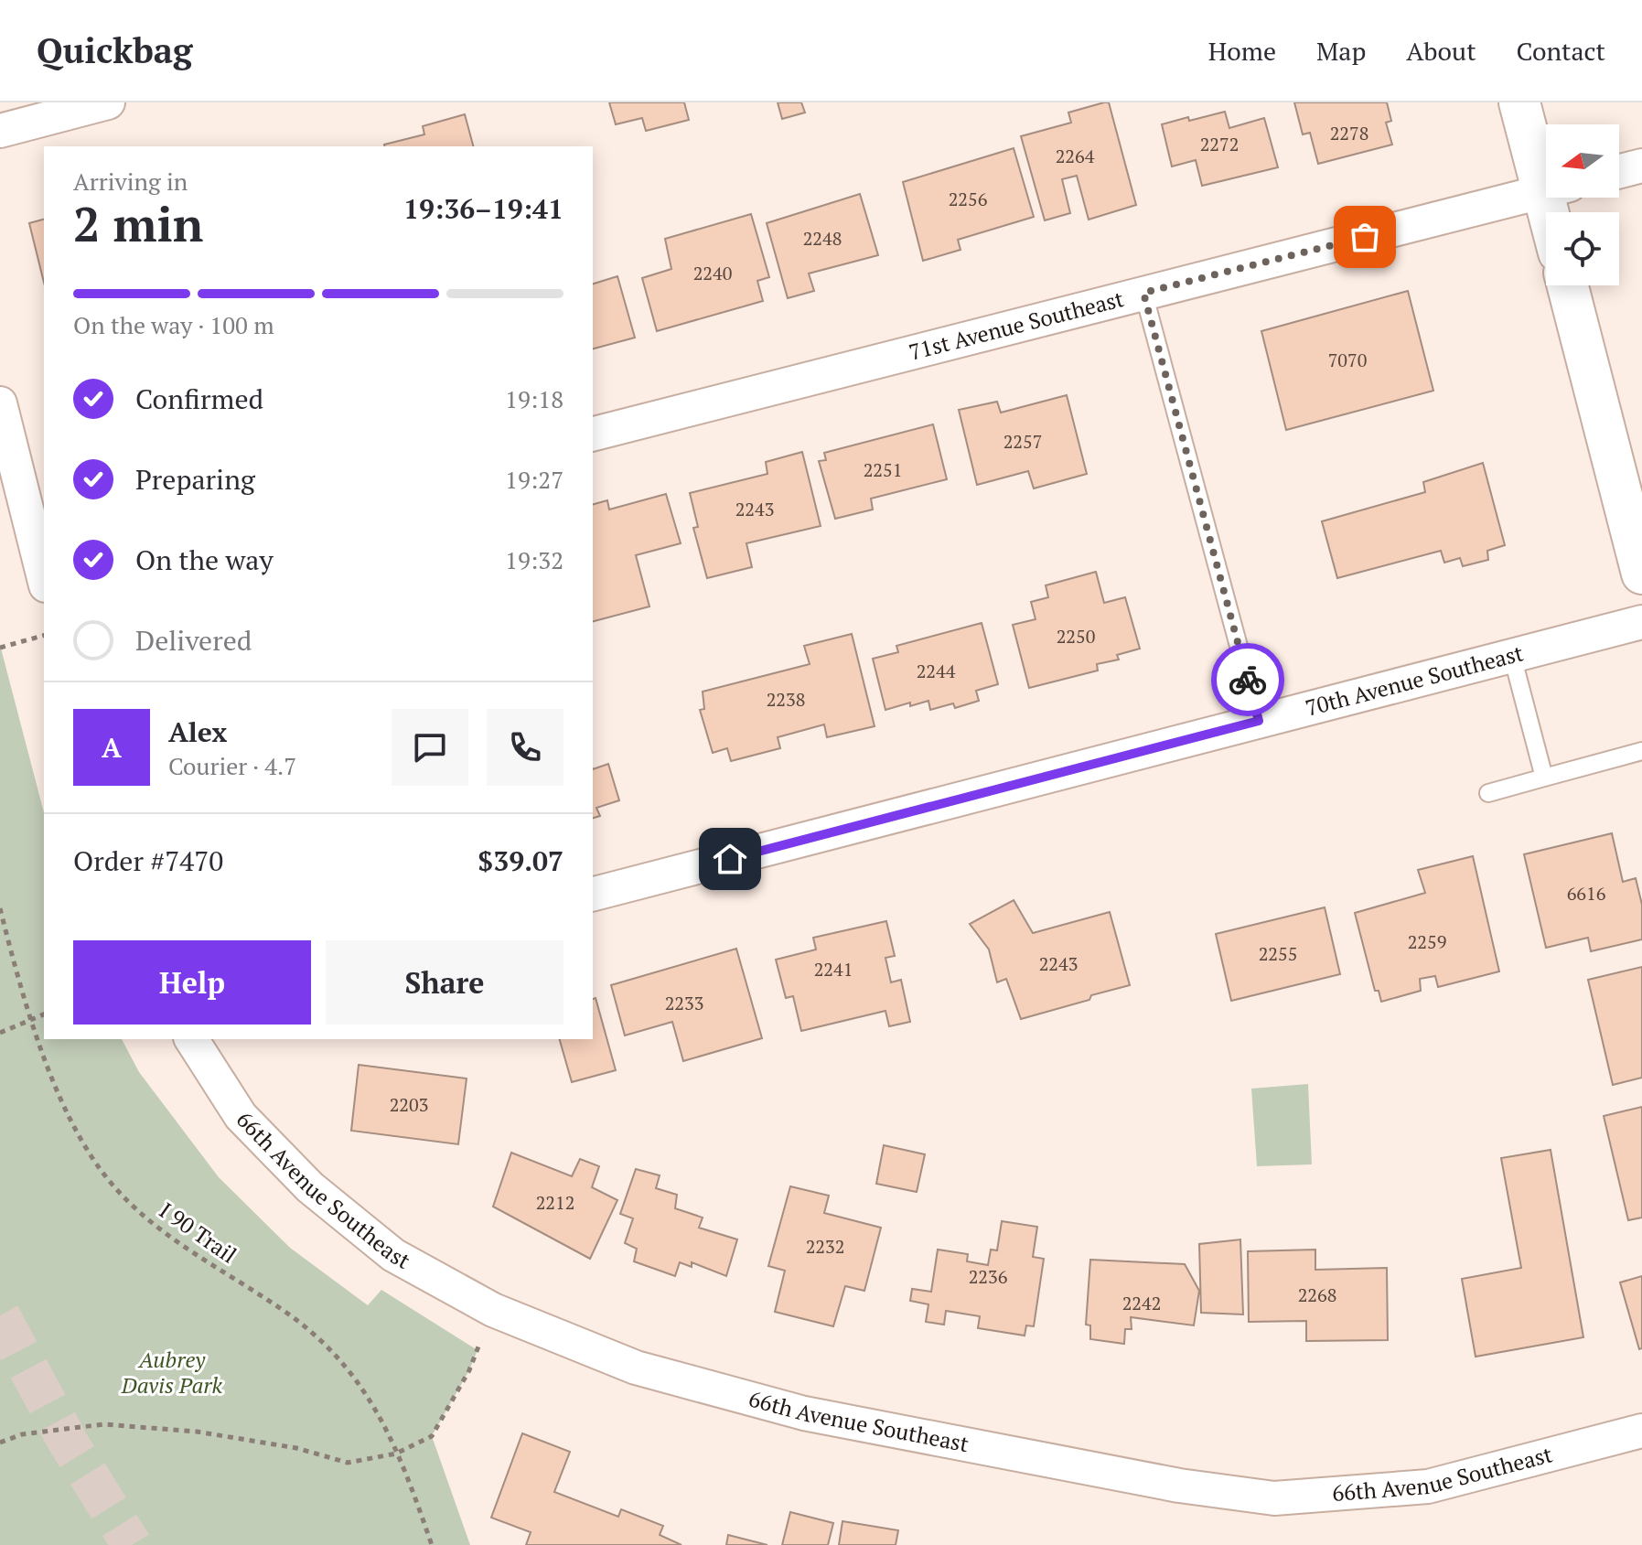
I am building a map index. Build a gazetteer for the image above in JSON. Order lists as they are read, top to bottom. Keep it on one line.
{"streets":{"street":["71st Avenue Southeast","70th Avenue Southeast","66th Avenue Southeast"],"path":["I 90 Trail"]},"parks":["Aubrey Davis Park"],"house_numbers":["2278","2272","2264","2256","2248","2240","7070","2257","2251","2243","2250","2244","2238","6616","2259","2255","2243","2241","2233","2203","2212","2232","2236","2268","2242"],"north":"left","page":{"header":"Quickbag","nav":["Home","Map","About","Contact"],"heading":["2 min","Arriving in","19:36–19:41"],"panel":["Alex","Courier · 4.7","Order #7470","$39.07"],"bar":"On the way · 100 m","list":[["Confirmed","19:18"],["Preparing","19:27"],["On the way","19:32"],"Delivered"],"round":"A","buttons":["Help","Share"]}}
